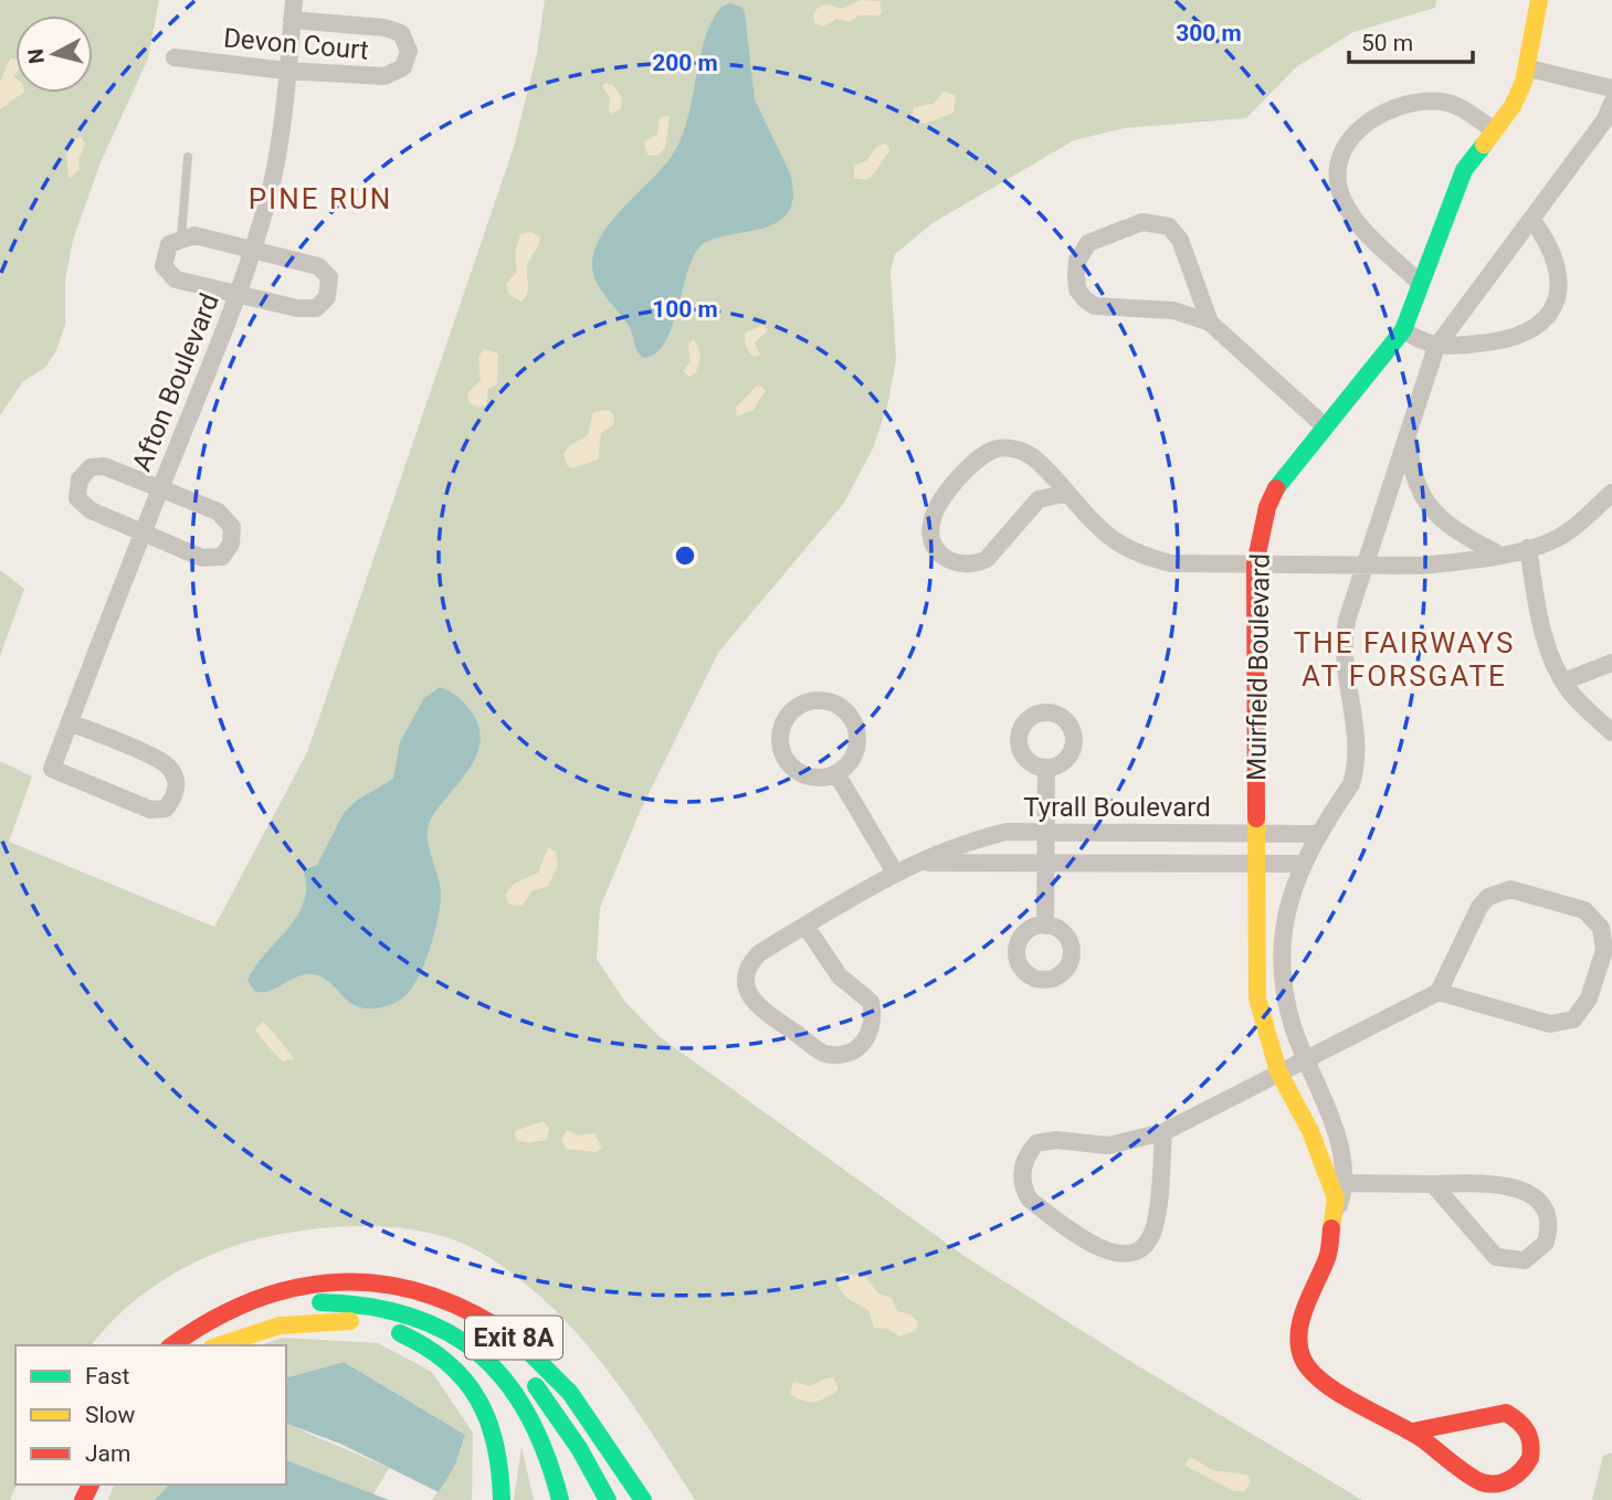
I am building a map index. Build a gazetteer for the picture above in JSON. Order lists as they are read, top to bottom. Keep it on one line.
{"streets":{"main road":["Muirfield Boulevard","Exit 8A"],"street":["Devon Court","Afton Boulevard","Tyrall Boulevard"]},"crossings":[["Devon Court","Afton Boulevard"],["Muirfield Boulevard","Tyrall Boulevard"]],"districts":["PINE RUN","THE FAIRWAYS AT FORSGATE"],"legend":["Fast","Slow","Jam"],"scale_bar":"50 m","north":"left","rings":["300 m","200 m","100 m"]}
